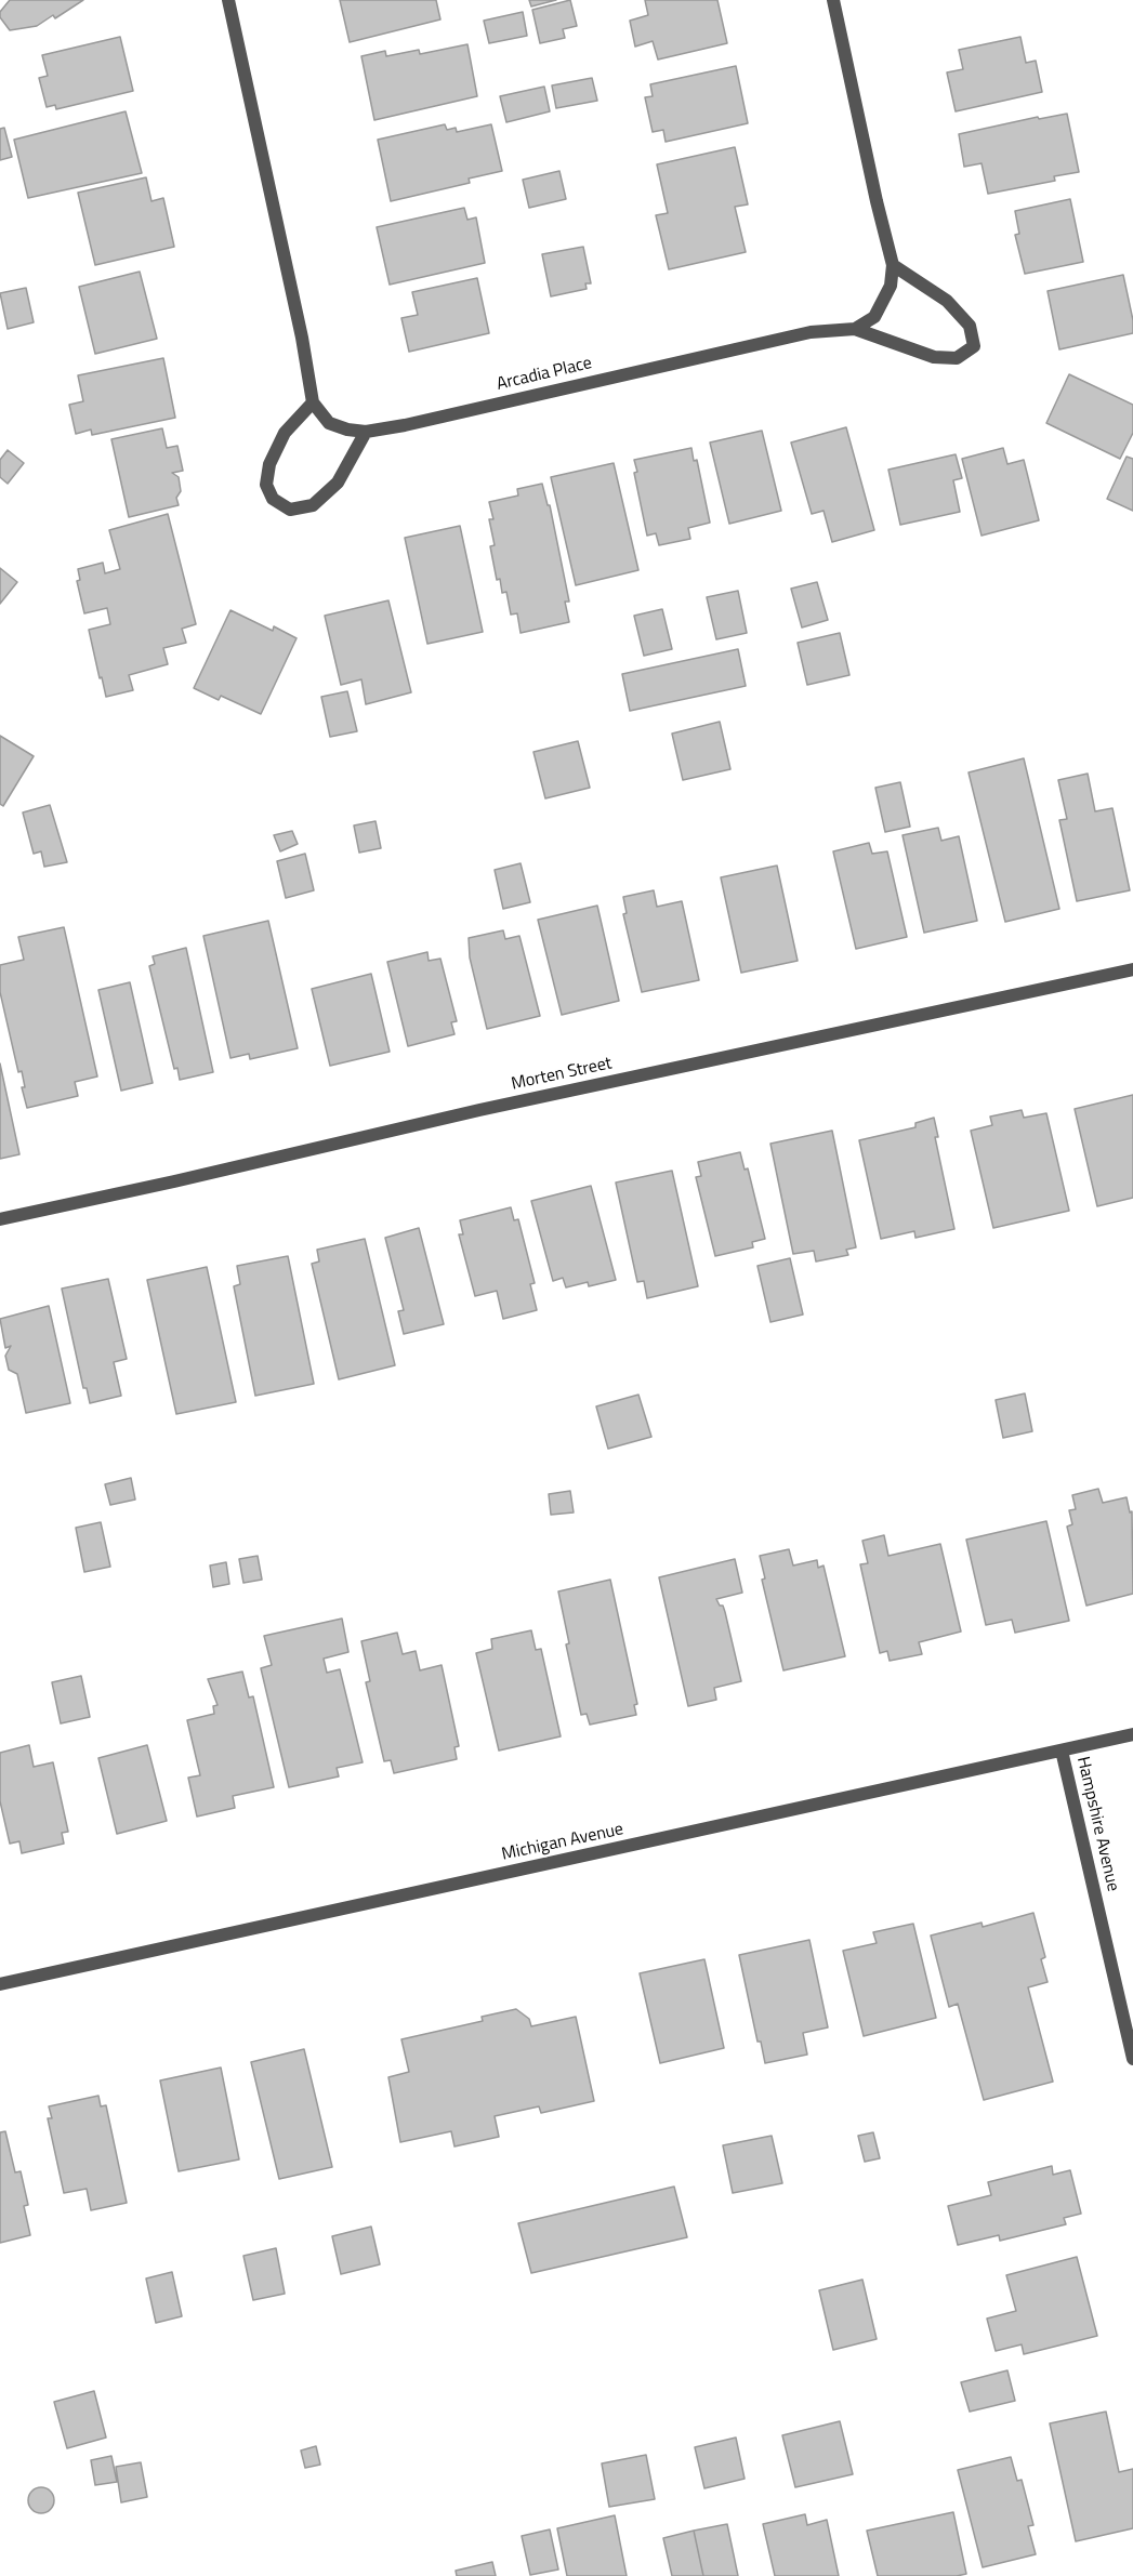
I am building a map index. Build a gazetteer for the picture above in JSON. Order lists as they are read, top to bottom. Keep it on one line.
{"streets":{"street":["Arcadia Place","Morten Street","Hampshire Avenue","Michigan Avenue"]},"crossings":[["Hampshire Avenue","Michigan Avenue"]]}
